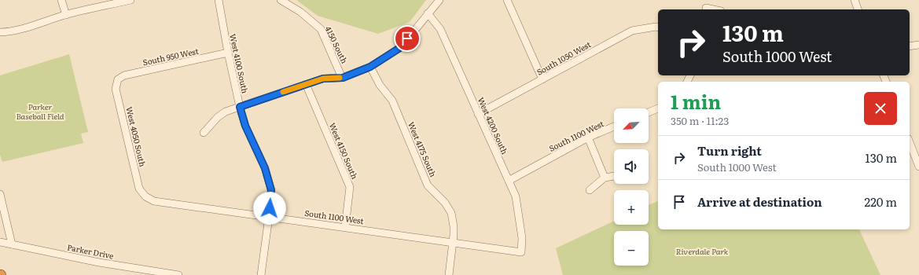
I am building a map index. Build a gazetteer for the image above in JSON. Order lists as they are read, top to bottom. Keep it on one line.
{"streets":{"street":["4150 South","South 950 West","South 1050 West","West 4100 South","West 4200 South","South 1100 West","West 4050 South","West 4175 South","West 4150 South","Parker Drive"]},"crossings":[["South 950 West","West 4100 South"],["South 950 West","West 4050 South"],["South 1050 West","West 4200 South"],["West 4100 South","South 1100 West"],["West 4200 South","South 1100 West"],["South 1100 West","West 4050 South"],["South 1100 West","West 4175 South"],["South 1100 West","West 4150 South"]],"parks":["Parker Baseball Field","Riverdale Park"],"north":"bottom left","page":{"turn":["130 m","South 1000 West"],"heading":["1 min","350 m · 11:23"],"map_buttons":["+","−"],"list":[{"name":"Turn right","note":"South 1000 West","value":"130 m"},{"name":"Arrive at destination","value":"220 m"}]}}
